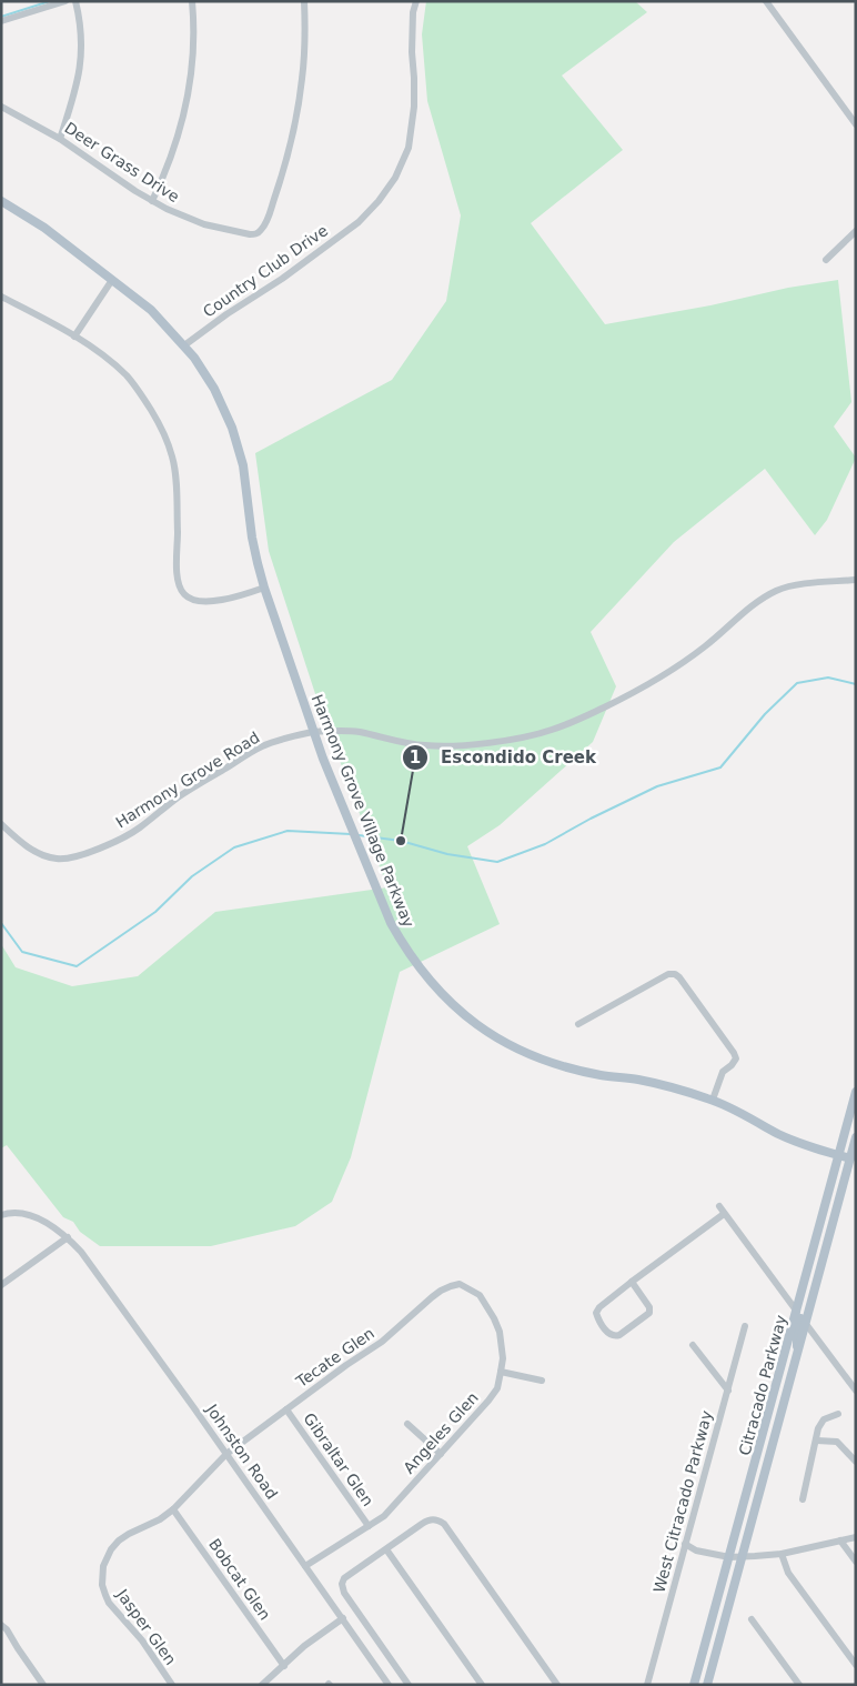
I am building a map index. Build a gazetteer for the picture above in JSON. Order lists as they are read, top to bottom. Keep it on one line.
{"streets":{"main road":["Harmony Grove Village Parkway","Citracado Parkway"],"street":["Deer Grass Drive","Country Club Drive","Harmony Grove Road","Tecate Glen","Angeles Glen","Johnston Road","Gibraltar Glen","West Citracado Parkway","Bobcat Glen","Jasper Glen"]},"crossings":[["Country Club Drive","Harmony Grove Village Parkway"],["Harmony Grove Road","Harmony Grove Village Parkway"],["Harmony Grove Village Parkway","Citracado Parkway"],["Tecate Glen","Angeles Glen"],["Tecate Glen","Johnston Road"],["Tecate Glen","Gibraltar Glen"],["Tecate Glen","Bobcat Glen"],["Tecate Glen","Jasper Glen"],["Angeles Glen","Johnston Road"],["Angeles Glen","Gibraltar Glen"]],"places":["Escondido Creek"]}
